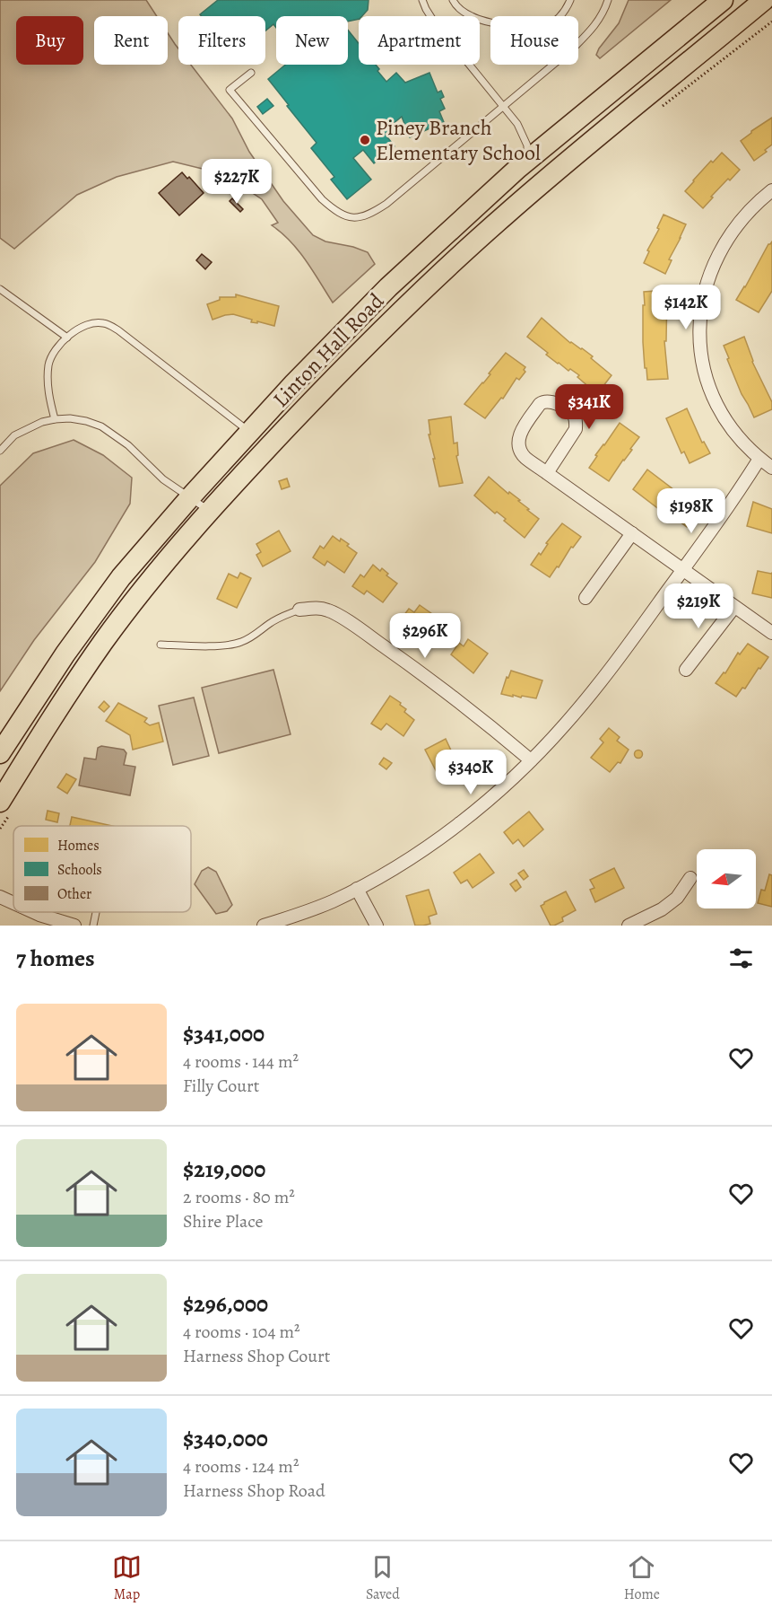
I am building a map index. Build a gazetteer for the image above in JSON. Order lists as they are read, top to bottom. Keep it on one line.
{"streets":{"main road":["Linton Hall Road"]},"places":["Piney Branch Elementary School"],"legend":["Homes","Schools","Other"],"north":"left","page":{"chip":["Buy","Rent","Filters","New","Apartment","House"],"price":["$227K","$142K","$341K","$198K","$219K","$296K","$340K"],"heading":"7 homes","list":[{"name":"$341,000","note":"4 rooms · 144 m² · Filly Court"},{"name":"$219,000","note":"2 rooms · 80 m² · Shire Place"},{"name":"$296,000","note":"4 rooms · 104 m² · Harness Shop Court"},{"name":"$340,000","note":"4 rooms · 124 m² · Harness Shop Road"}],"tabs":["Map","Saved","Home"]}}
